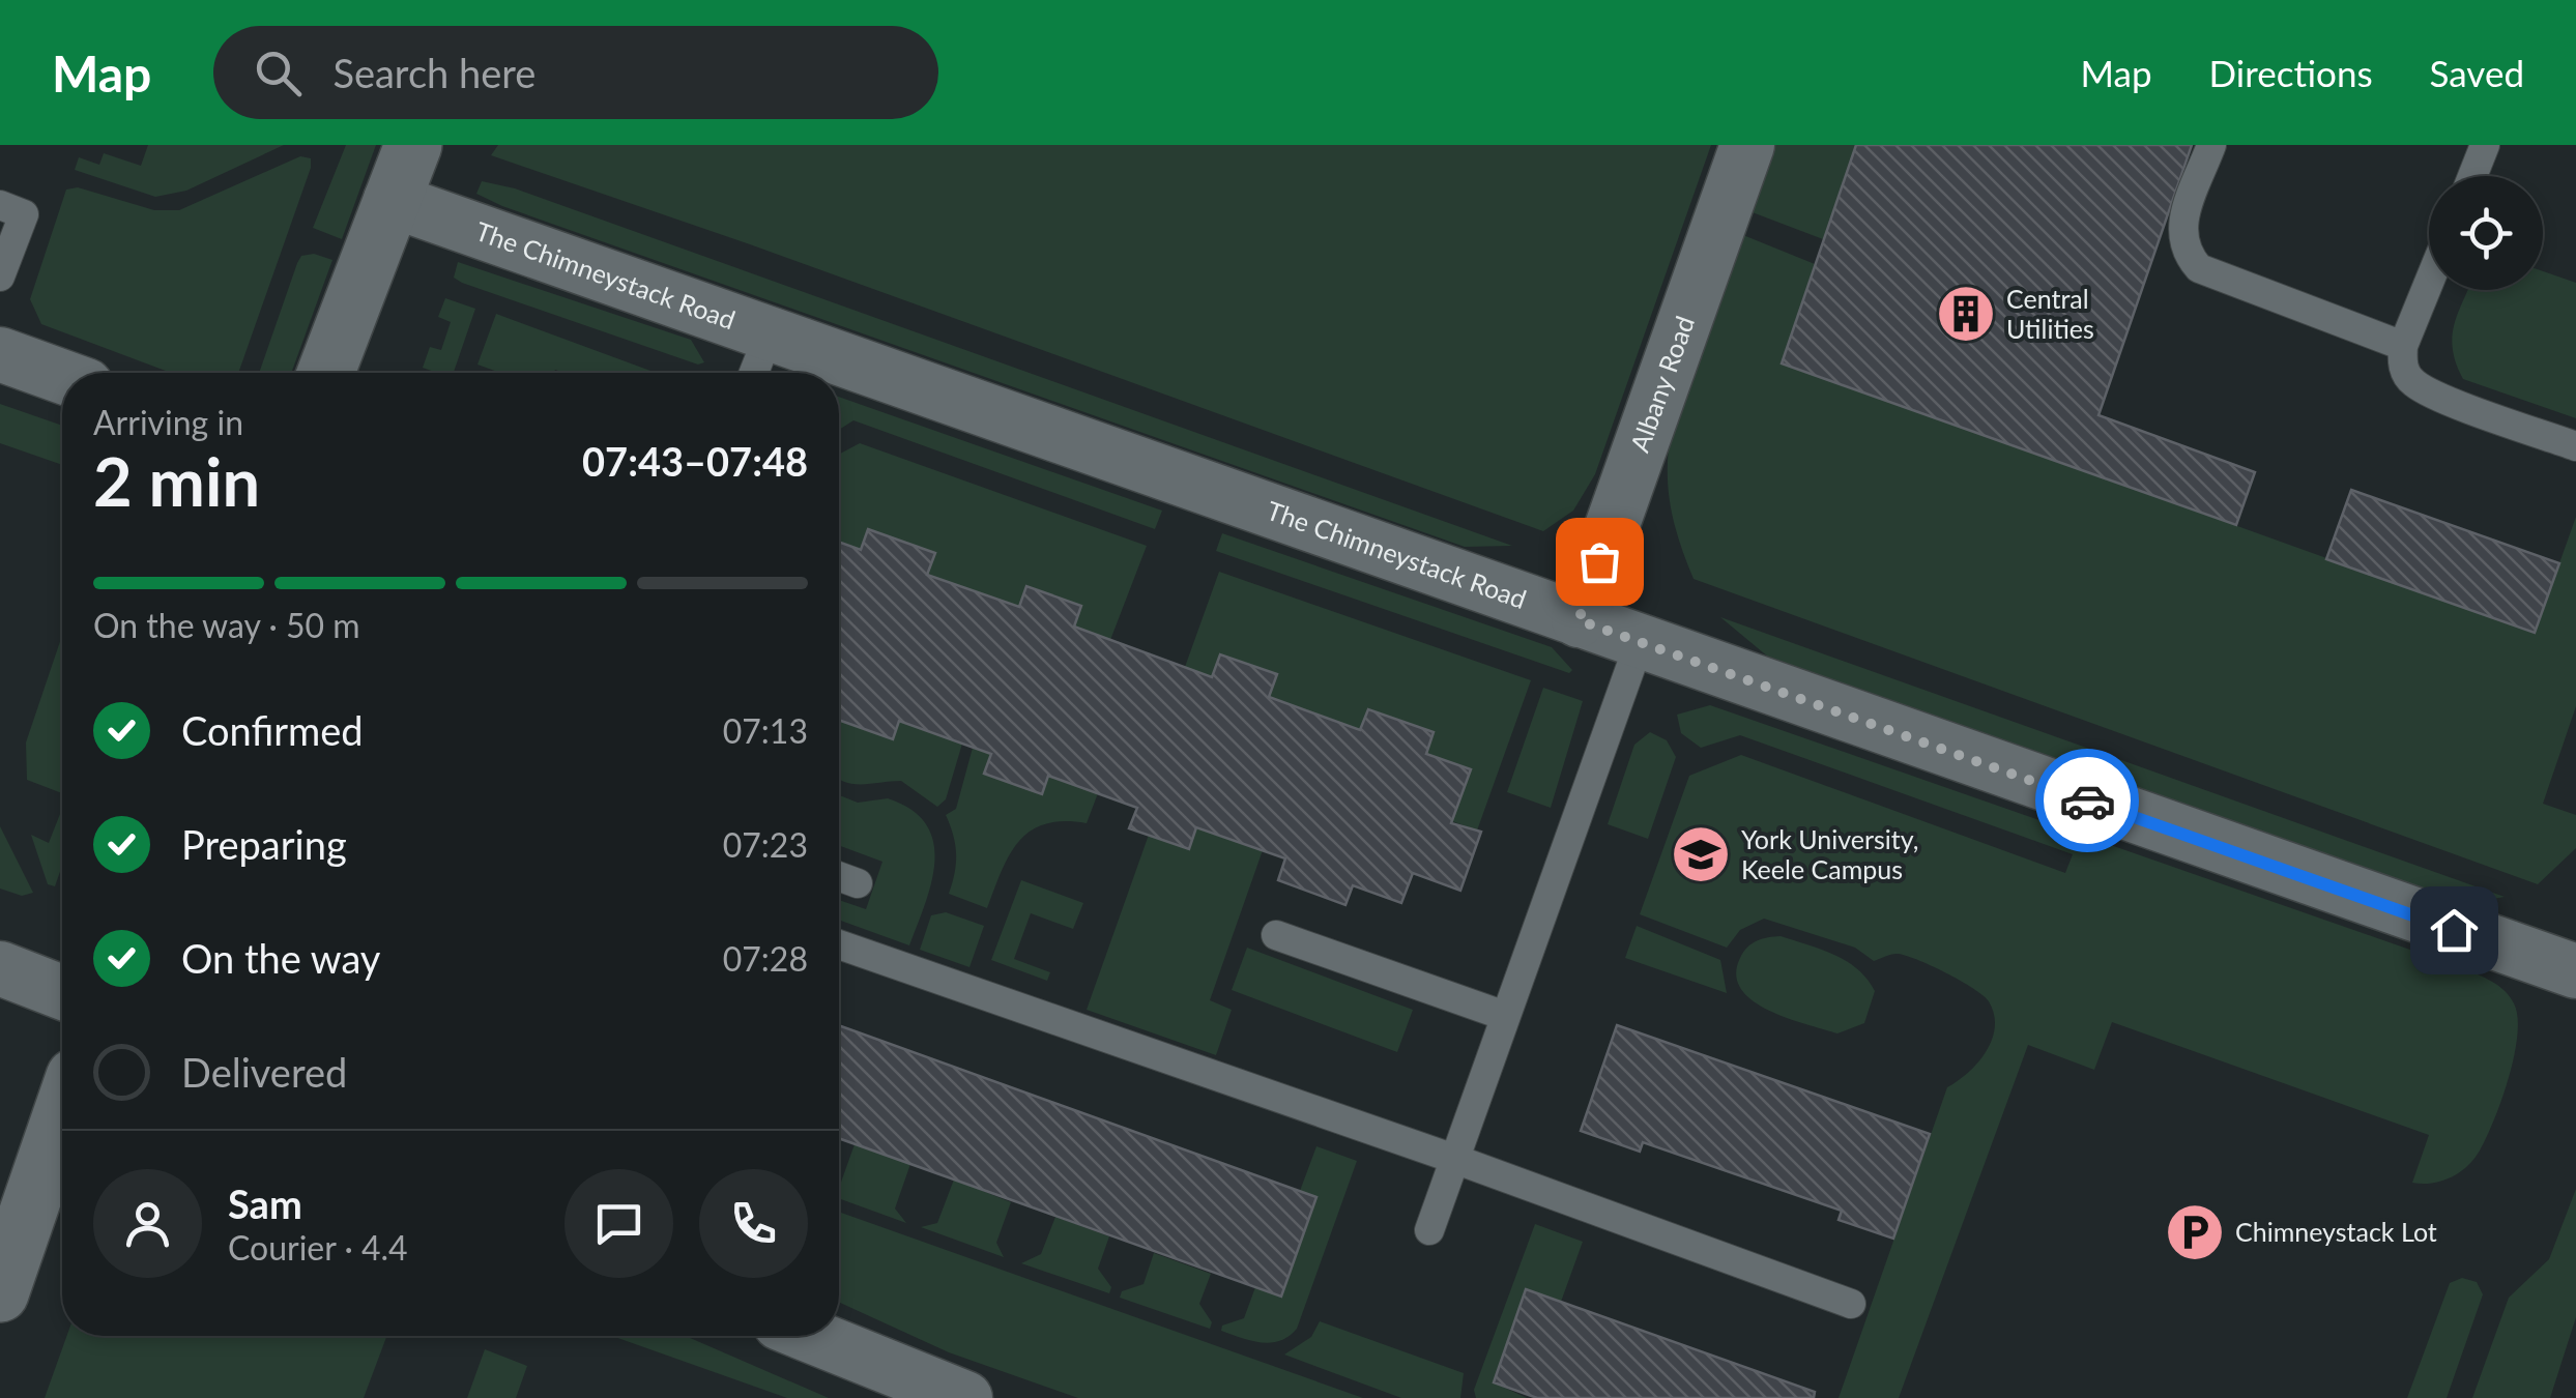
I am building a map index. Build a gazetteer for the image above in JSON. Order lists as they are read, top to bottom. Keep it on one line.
{"streets":{"street":["The Chimneystack Road","Albany Road"]},"crossings":[["The Chimneystack Road","Albany Road"]],"places":{"building":["Central Utilities"],"school or university":["York University, Keele Campus"],"parking":["Chimneystack Lot"]},"page":{"header":"Map","search":"Search here","nav":["Map","Directions","Saved"],"heading":["2 min","Arriving in","07:43–07:48"],"panel":["Sam","Courier · 4.4"],"bar":"On the way · 50 m","list":[["Confirmed","07:13"],["Preparing","07:23"],["On the way","07:28"],"Delivered"]}}
